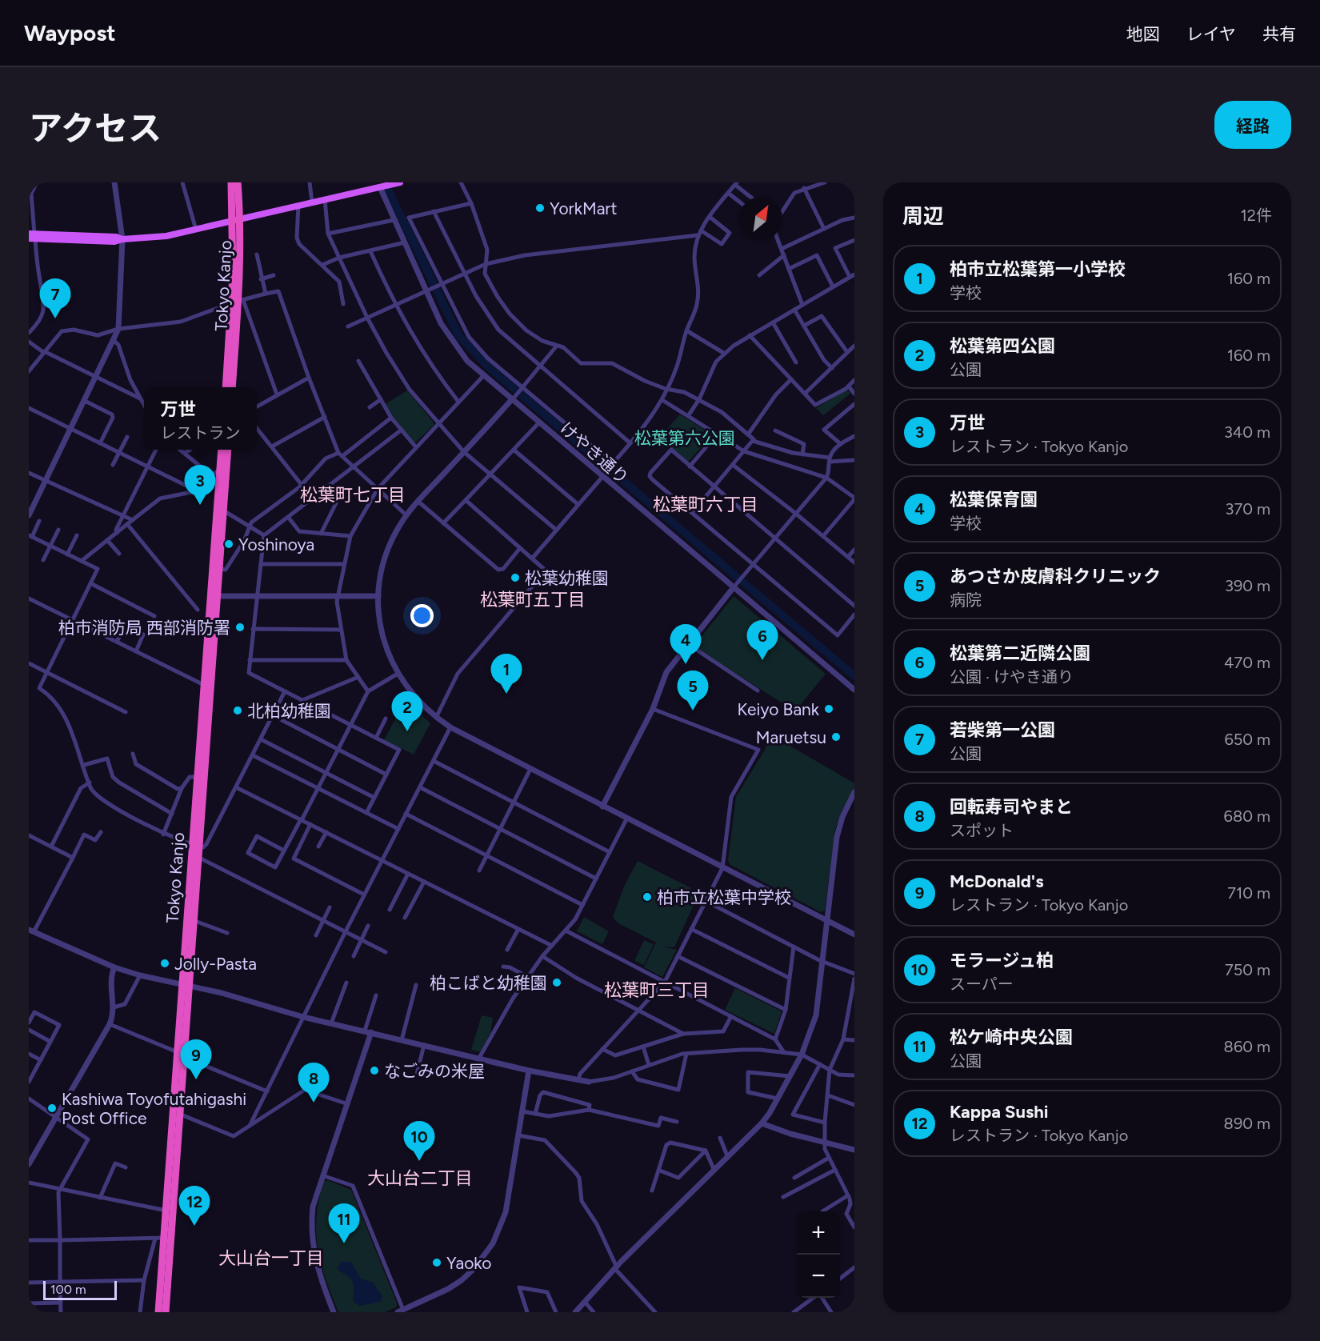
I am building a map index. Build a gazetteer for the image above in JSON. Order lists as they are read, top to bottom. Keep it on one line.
{"streets":{"highway":["Tokyo Kanjo"],"street":["けやき通り"]},"districts":["松葉町七丁目","松葉町六丁目","松葉町五丁目","松葉町三丁目","大山台二丁目","大山台一丁目"],"parks":["松葉第六公園"],"places":["YorkMart","Yoshinoya","松葉幼稚園","柏市消防局 西部消防署","Keiyo Bank","北柏幼稚園","Maruetsu","柏市立松葉中学校","Jolly-Pasta","柏こばと幼稚園","なごみの米屋","Kashiwa Toyofutahigashi Post Office","Yaoko"],"scale_bar":"100 m","north":"top right","page":{"header":"Waypost","nav":["地図","レイヤ","共有"],"title":"アクセス","buttons":"経路","heading":["周辺","12件"],"list":[{"mark":"1","name":"柏市立松葉第一小学校","note":"学校","value":"160 m"},{"mark":"2","name":"松葉第四公園","note":"公園","value":"160 m"},{"mark":"3","name":"万世","note":"レストラン · Tokyo Kanjo","value":"340 m"},{"mark":"4","name":"松葉保育園","note":"学校","value":"370 m"},{"mark":"5","name":"あつさか皮膚科クリニック","note":"病院","value":"390 m"},{"mark":"6","name":"松葉第二近隣公園","note":"公園 · けやき通り","value":"470 m"},{"mark":"7","name":"若柴第一公園","note":"公園","value":"650 m"},{"mark":"8","name":"回転寿司やまと","note":"スポット","value":"680 m"},{"mark":"9","name":"McDonald's","note":"レストラン · Tokyo Kanjo","value":"710 m"},{"mark":"10","name":"モラージュ柏","note":"スーパー","value":"750 m"},{"mark":"11","name":"松ケ崎中央公園","note":"公園","value":"860 m"},{"mark":"12","name":"Kappa Sushi","note":"レストラン · Tokyo Kanjo","value":"890 m"}],"pins":["7","3","6","4","1","5","2","9","8","10","12","11"],"popup":["万世","レストラン"],"map_buttons":["+","−"],"scale":"100 m"}}
